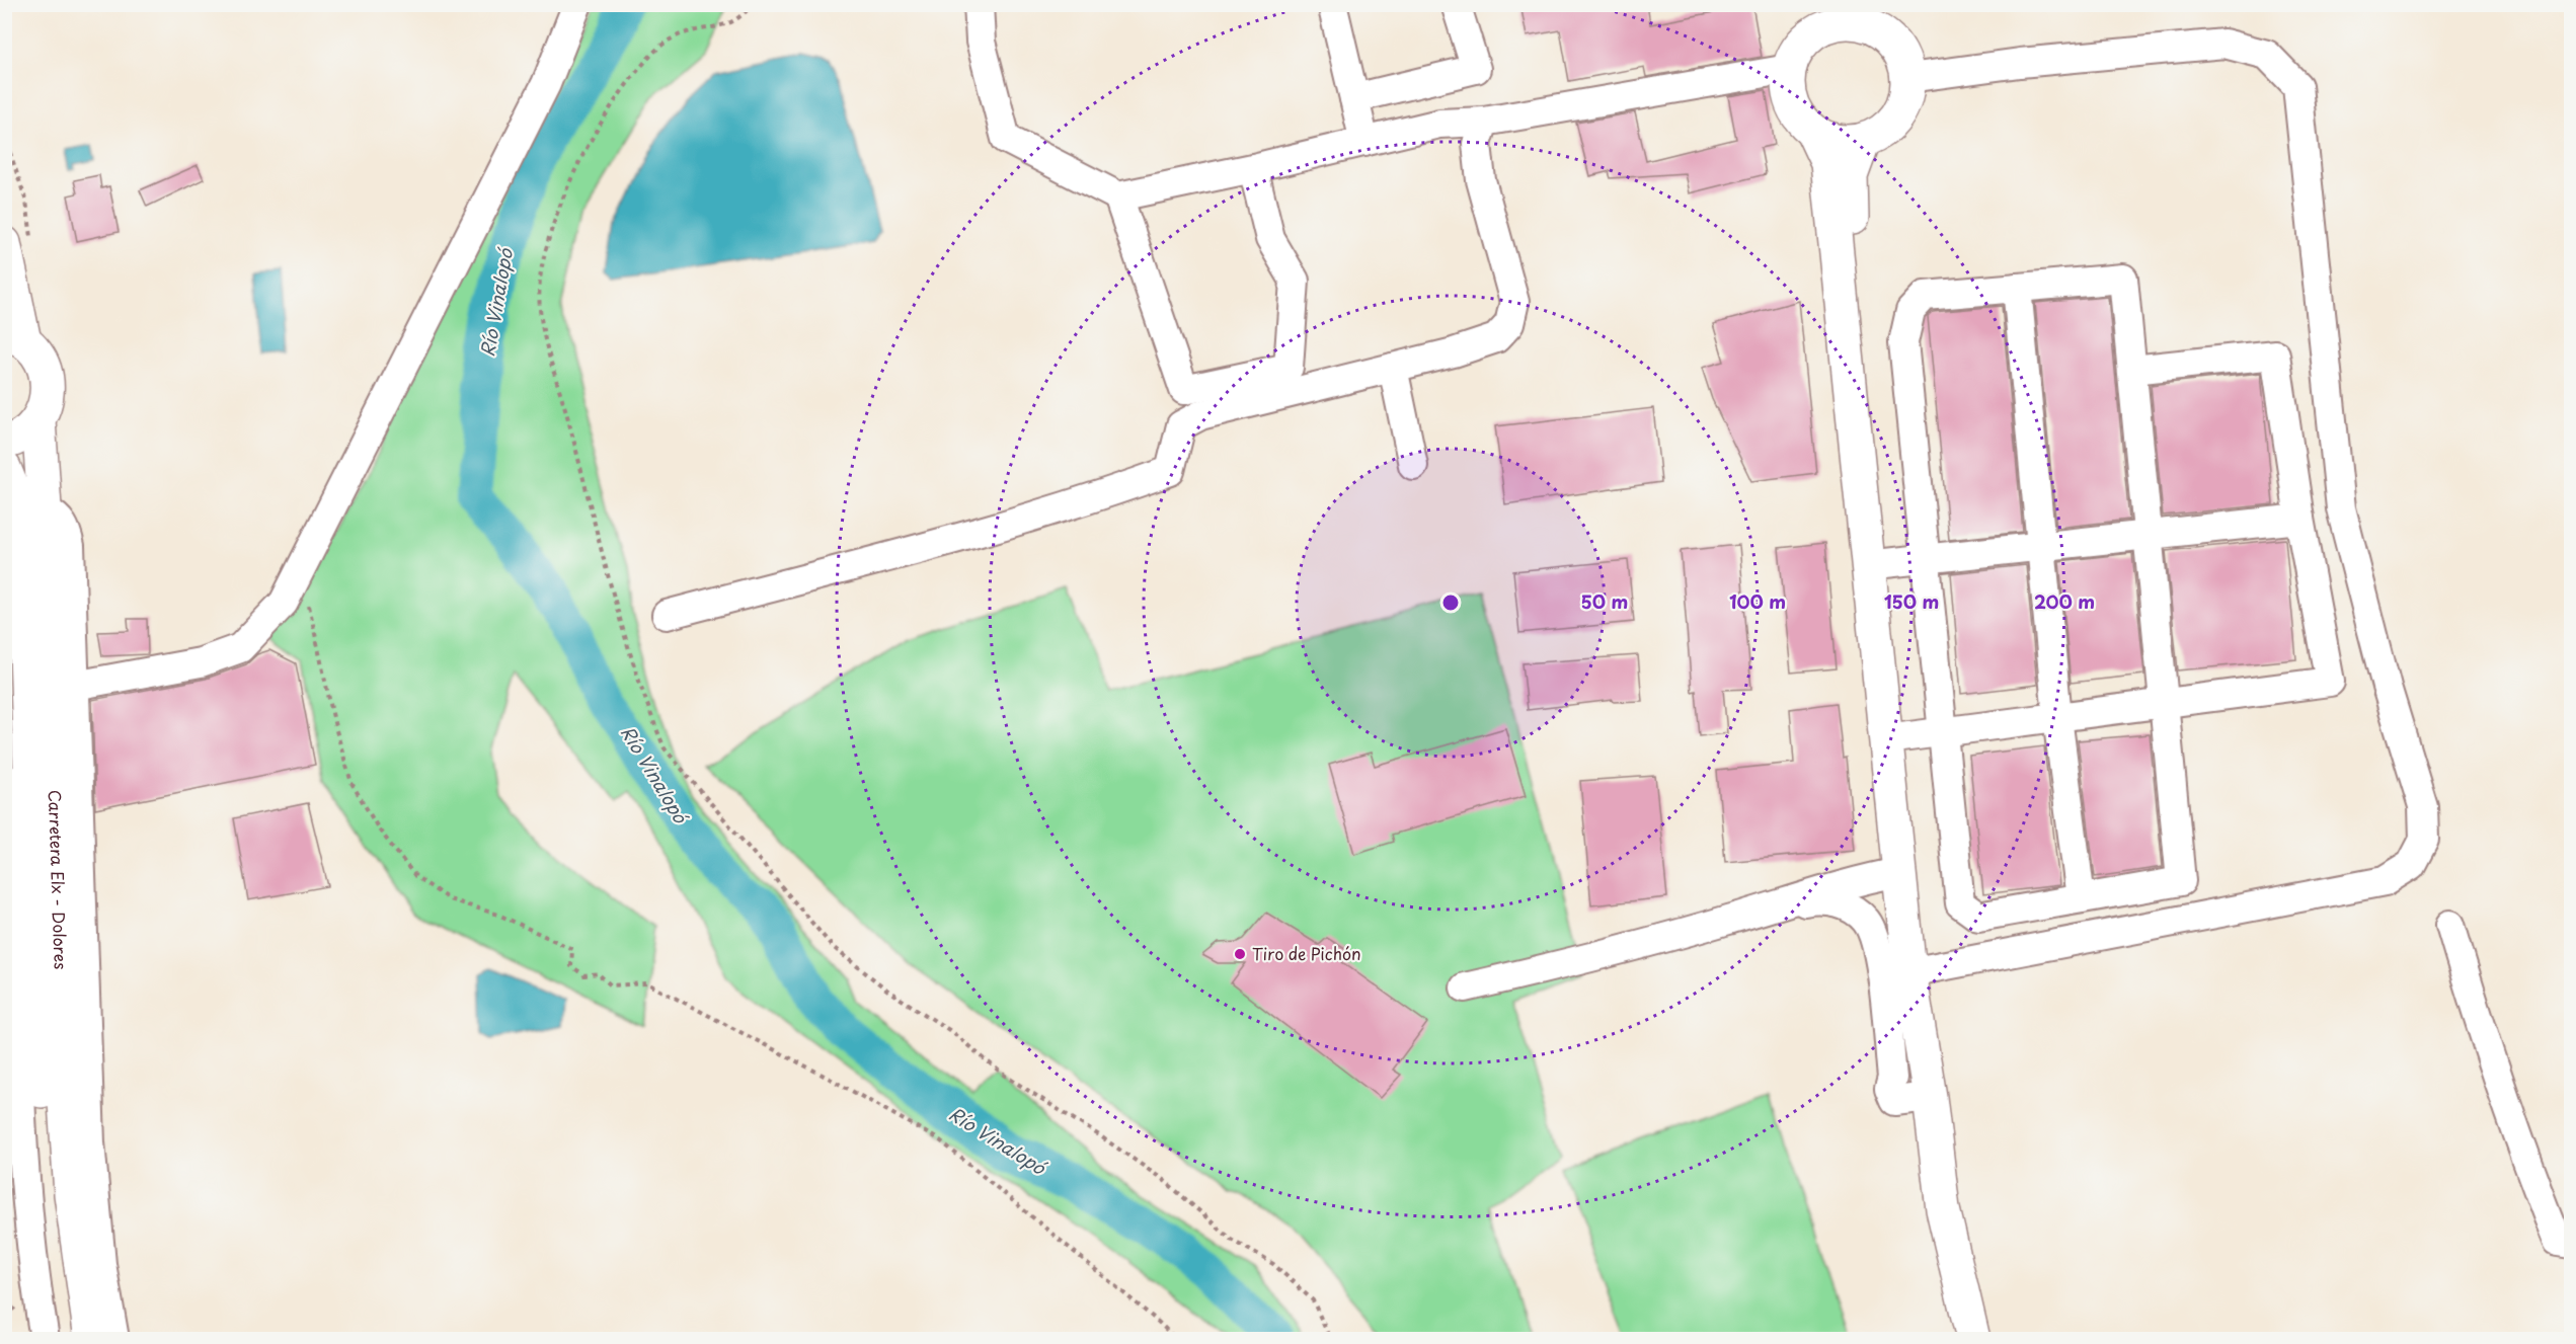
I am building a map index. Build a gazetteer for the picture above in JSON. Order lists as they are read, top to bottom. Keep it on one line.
{"streets":{"main road":["Carretera Elx - Dolores"]},"water":["Río Vinalopó"],"places":["Tiro de Pichón"],"rings":["50 m","100 m","150 m","200 m"]}
